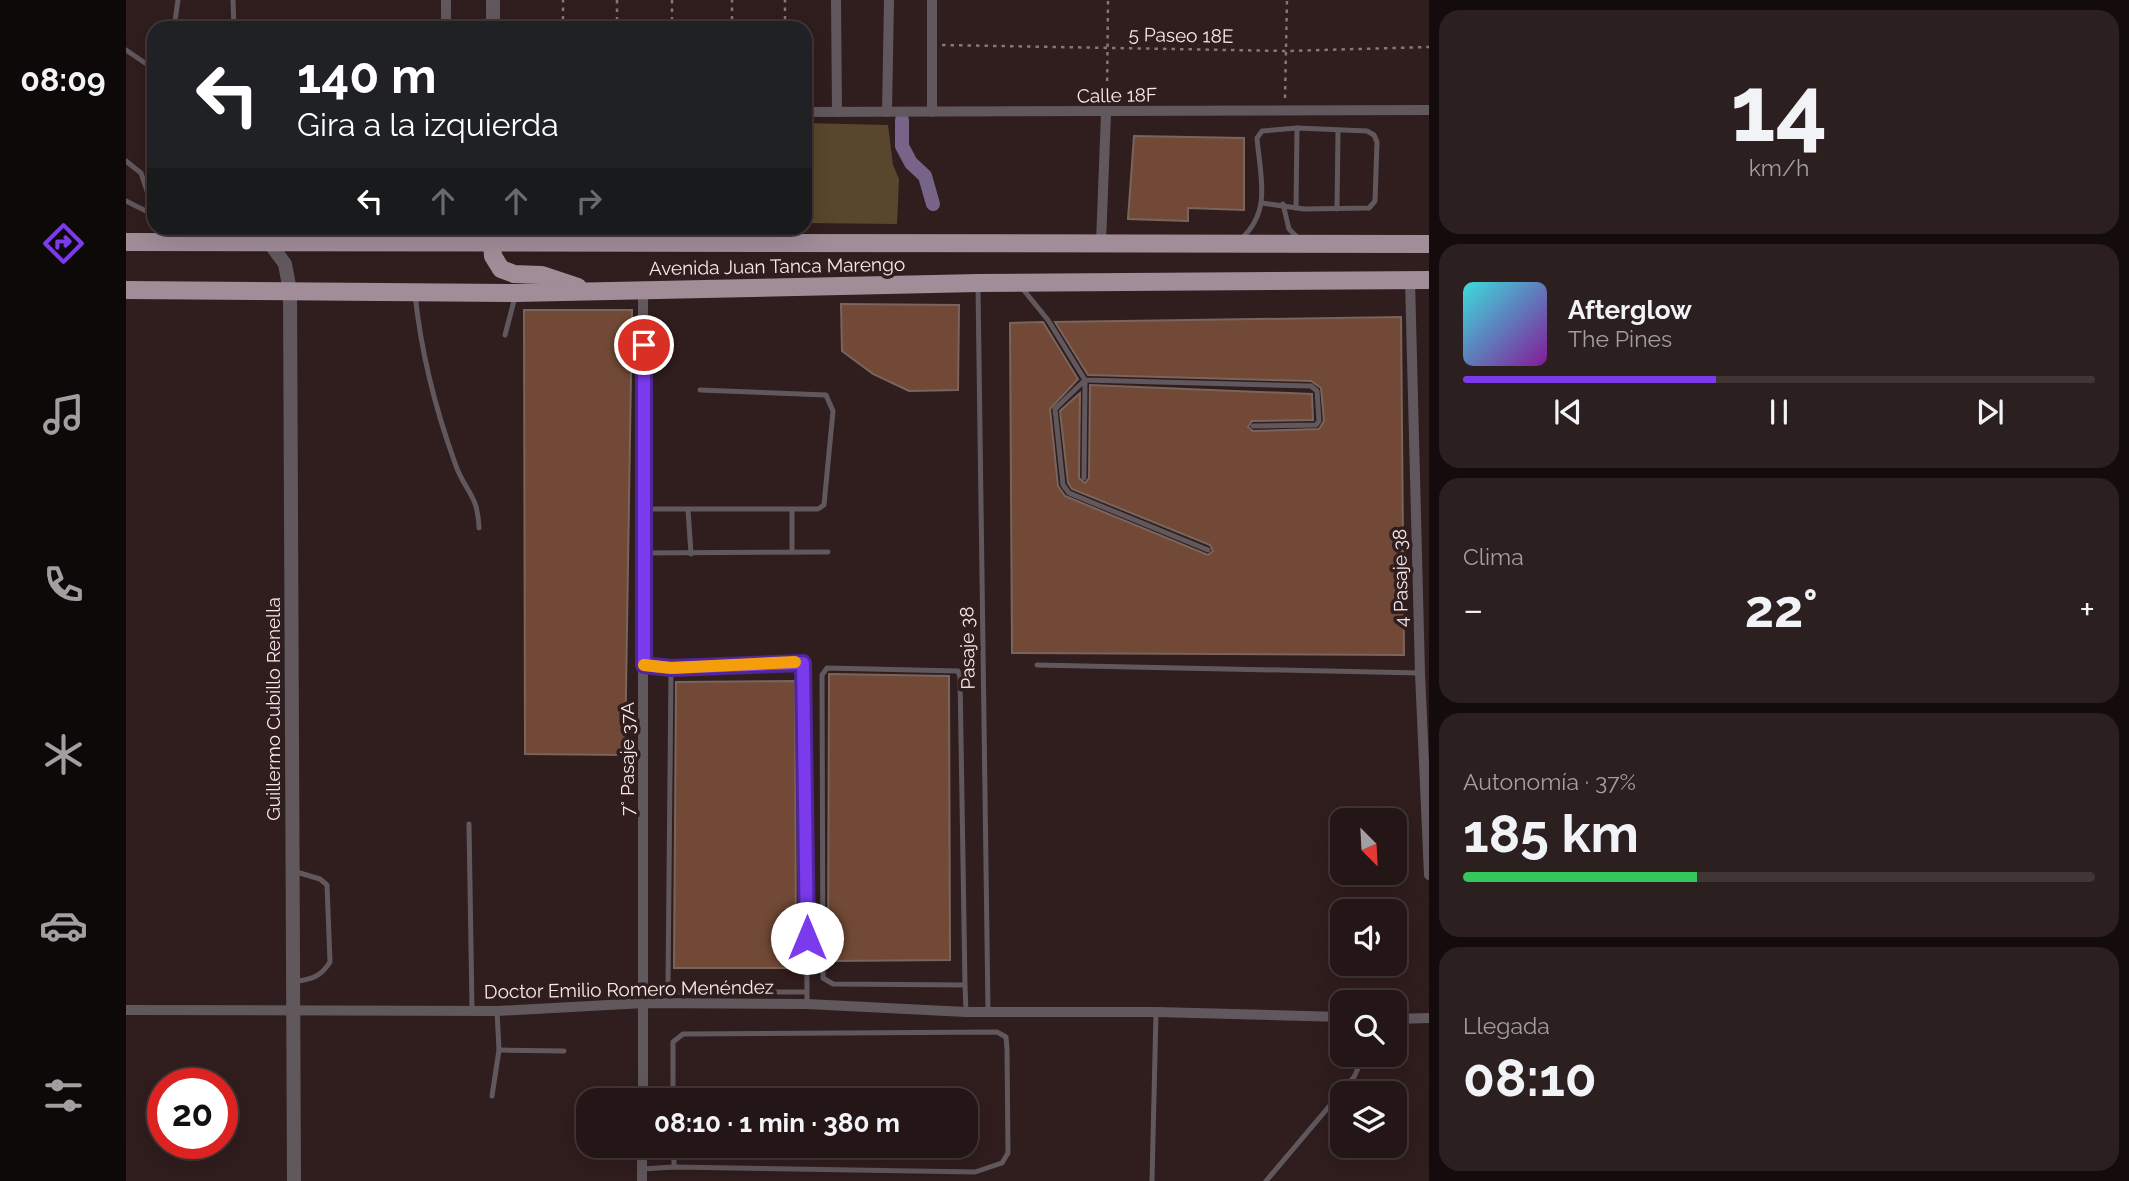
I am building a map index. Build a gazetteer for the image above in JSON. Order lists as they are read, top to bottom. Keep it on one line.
{"streets":{"main road":["Avenida Juan Tanca Marengo"],"street":["Calle 18F","4 Pasaje 38","Guillermo Cubillo Renella","7° Pasaje 37A","Doctor Emilio Romero Menéndez"],"lane":["Pasaje 38"],"path":["5 Paseo 18E"]},"crossings":[["Avenida Juan Tanca Marengo","4 Pasaje 38"],["Avenida Juan Tanca Marengo","Pasaje 38"],["Avenida Juan Tanca Marengo","Guillermo Cubillo Renella"],["Avenida Juan Tanca Marengo","7° Pasaje 37A"],["Pasaje 38","Doctor Emilio Romero Menéndez"],["Guillermo Cubillo Renella","Doctor Emilio Romero Menéndez"],["7° Pasaje 37A","Doctor Emilio Romero Menéndez"]],"north":"bottom right","page":{"tabs":"08:09","tile":[["14","km/h"],"Clima",["Autonomía · 37%","185 km"],["Llegada","08:10"]],"turn":["140 m","Gira a la izquierda"],"song":["Afterglow","The Pines"],"heat":["−","22°","+"],"limit":"20","trip":"08:10 · 1 min · 380 m"}}
